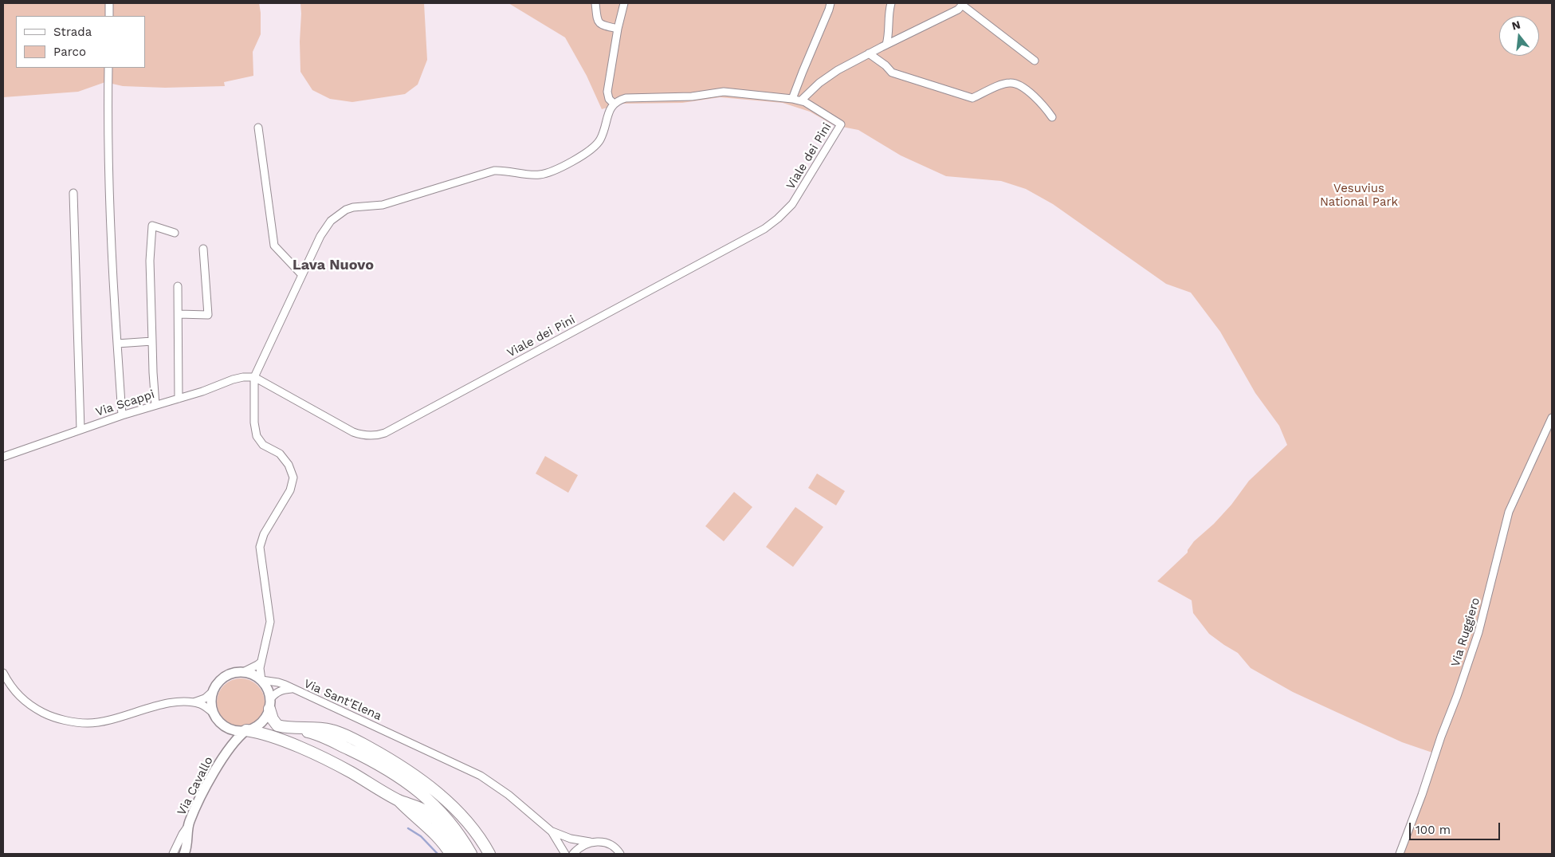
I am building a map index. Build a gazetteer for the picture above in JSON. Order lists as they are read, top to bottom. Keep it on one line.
{"streets":{"main road":["Via Cavallo"],"street":["Viale dei Pini","Via Scappi","Via Ruggiero","Via Sant'Elena"]},"crossings":[["Viale dei Pini","Via Scappi"],["Via Sant'Elena","Via Cavallo"]],"districts":["Lava Nuovo"],"parks":["Vesuvius National Park"],"legend":["Strada","Parco"],"scale_bar":"100 m","north":"top"}
